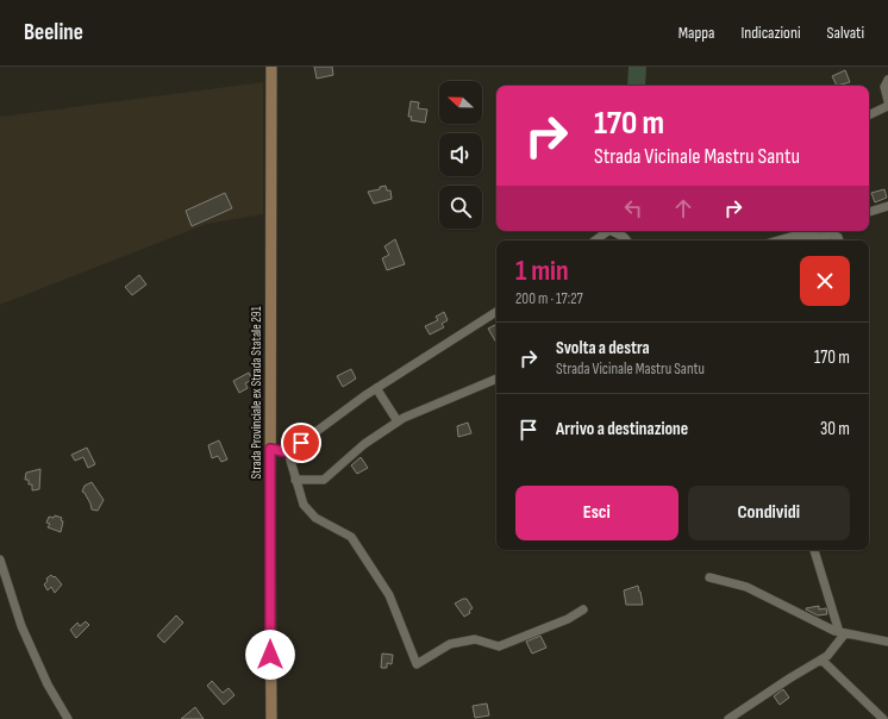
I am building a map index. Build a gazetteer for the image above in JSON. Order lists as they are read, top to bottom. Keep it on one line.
{"streets":{"street":["Strada Provinciale ex Strada Statale 291"]},"north":"left","page":{"header":"Beeline","nav":["Mappa","Indicazioni","Salvati"],"turn":["170 m","Strada Vicinale Mastru Santu"],"heading":["1 min","200 m · 17:27"],"list":[{"name":"Svolta a destra","note":"Strada Vicinale Mastru Santu","value":"170 m"},{"name":"Arrivo a destinazione","value":"30 m"}],"buttons":["Esci","Condividi"]}}
